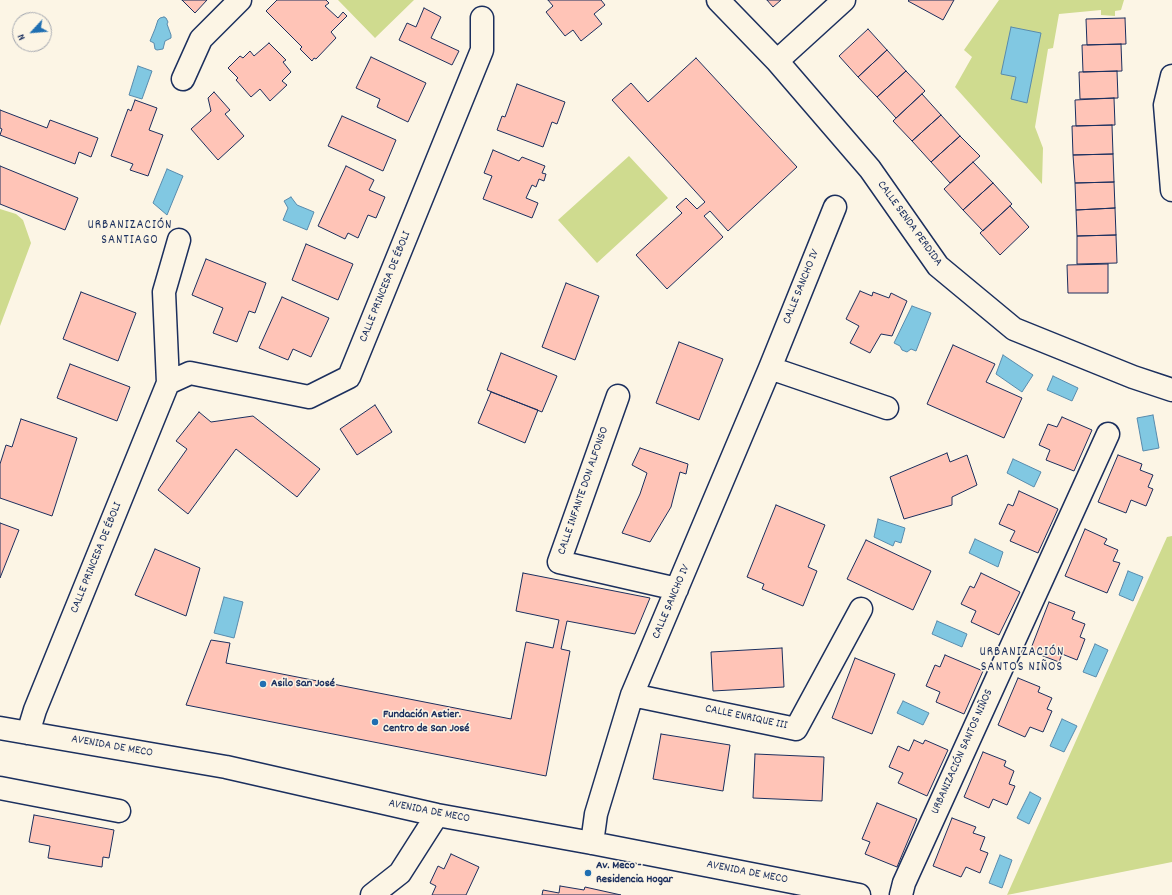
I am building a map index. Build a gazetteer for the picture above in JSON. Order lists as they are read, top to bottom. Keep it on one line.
{"streets":{"street":["CALLE SENDA PERDIDA","CALLE PRINCESA DE ÉBOLI","CALLE SANCHO IV","CALLE INFANTE DON ALFONSO","CALLE ENRIQUE III","AVENIDA DE MECO","URBANIZACIÓN SANTOS NIÑOS"]},"crossings":[["CALLE PRINCESA DE ÉBOLI","AVENIDA DE MECO"],["CALLE SANCHO IV","CALLE INFANTE DON ALFONSO"],["CALLE SANCHO IV","CALLE ENRIQUE III"],["CALLE SANCHO IV","AVENIDA DE MECO"]],"districts":["URBANIZACIÓN SANTIAGO","URBANIZACIÓN SANTOS NIÑOS"],"places":["Asilo San José","Fundación Astier. Centro de San José","Av. Meco - Residencia Hogar"],"north":"bottom left"}
